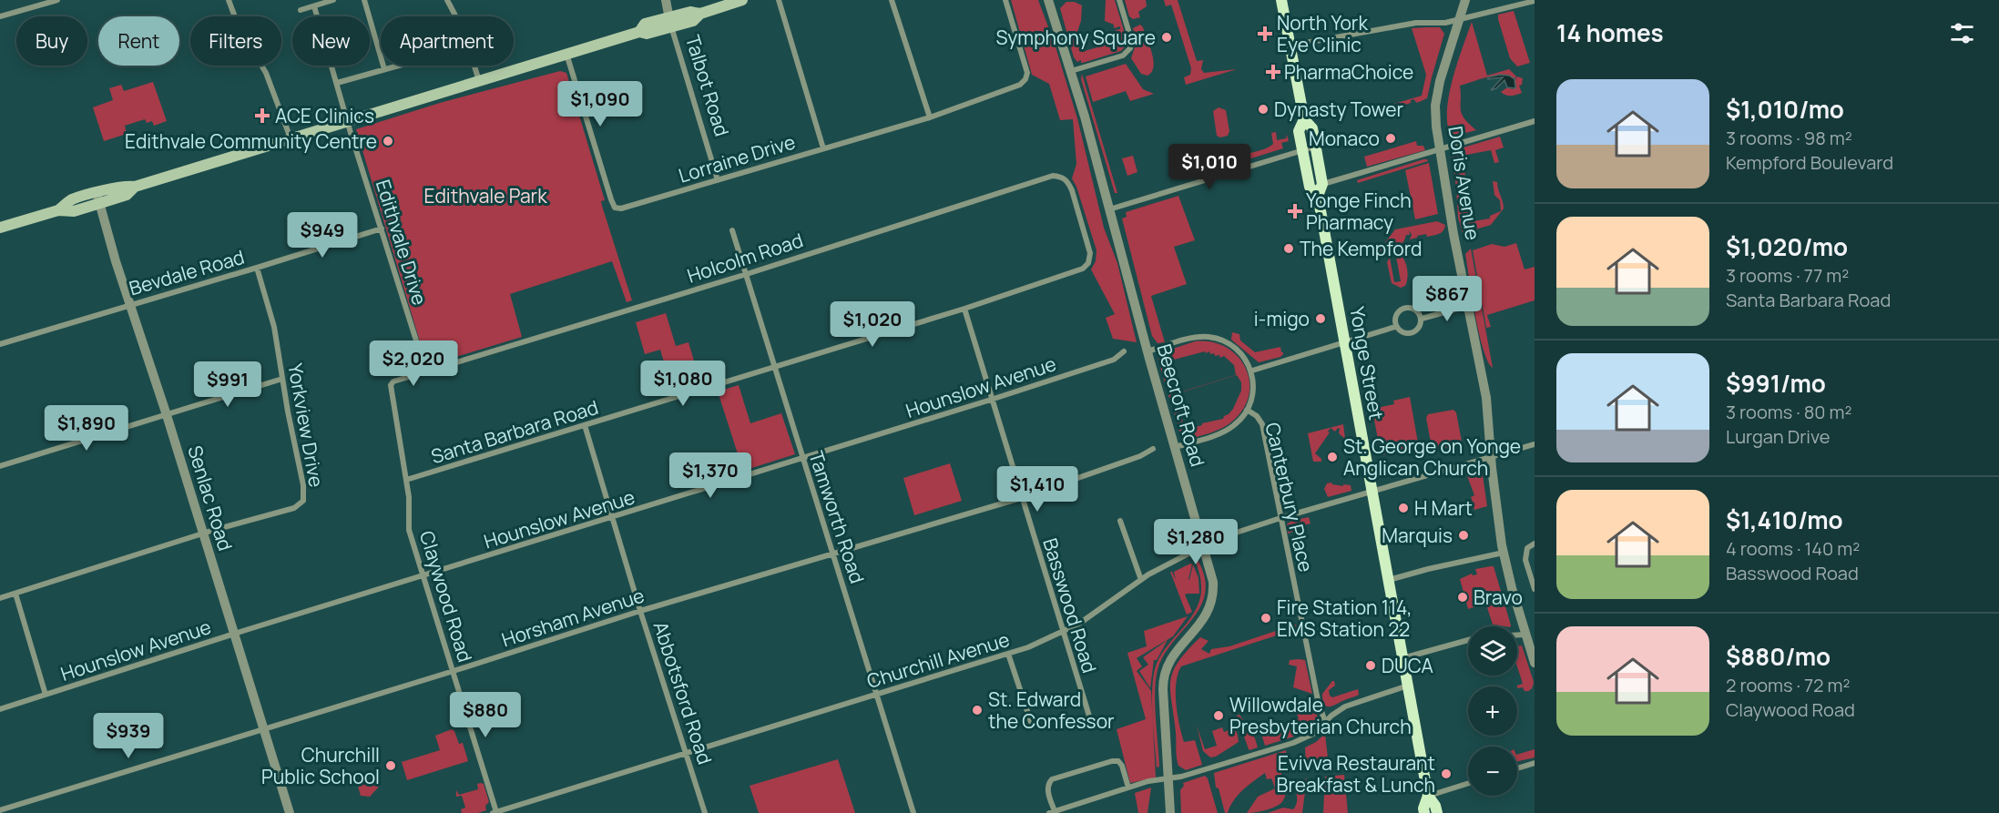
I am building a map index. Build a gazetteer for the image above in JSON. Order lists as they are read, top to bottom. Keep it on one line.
{"streets":{"main road":["Yonge Street"],"street":["Talbot Road","Lorraine Drive","Doris Avenue","Edithvale Drive","Holcolm Road","Bevdale Road","Hounslow Avenue","Beecroft Road","Yorkview Drive","Santa Barbara Road","Canterbury Place","Senlac Road","Tamworth Road","Claywood Road","Basswood Road","Horsham Avenue","Churchill Avenue","Abbotsford Road"]},"crossings":[["Talbot Road","Lorraine Drive"],["Doris Avenue","Churchill Avenue"],["Edithvale Drive","Holcolm Road"],["Edithvale Drive","Bevdale Road"],["Holcolm Road","Santa Barbara Road"],["Holcolm Road","Tamworth Road"],["Holcolm Road","Claywood Road"],["Bevdale Road","Yorkview Drive"],["Bevdale Road","Senlac Road"],["Yonge Street","Churchill Avenue"],["Hounslow Avenue","Senlac Road"],["Hounslow Avenue","Tamworth Road"],["Hounslow Avenue","Claywood Road"],["Hounslow Avenue","Basswood Road"],["Hounslow Avenue","Abbotsford Road"],["Beecroft Road","Canterbury Place"],["Beecroft Road","Churchill Avenue"],["Yorkview Drive","Senlac Road"],["Santa Barbara Road","Tamworth Road"],["Santa Barbara Road","Claywood Road"],["Santa Barbara Road","Basswood Road"],["Santa Barbara Road","Abbotsford Road"],["Canterbury Place","Churchill Avenue"],["Senlac Road","Horsham Avenue"],["Tamworth Road","Horsham Avenue"],["Tamworth Road","Churchill Avenue"],["Claywood Road","Horsham Avenue"],["Claywood Road","Churchill Avenue"],["Basswood Road","Horsham Avenue"],["Basswood Road","Churchill Avenue"],["Horsham Avenue","Abbotsford Road"],["Churchill Avenue","Abbotsford Road"]],"parks":["Edithvale Park"],"places":{"health":["North York Eye Clinic","PharmaChoice","ACE Clinics","Yonge Finch Pharmacy"],"other":["Symphony Square","Dynasty Tower","Monaco","Edithvale Community Centre","The Kempford","i-migo","St. George on Yonge Anglican Church","H Mart","Marquis","Bravo","Fire Station 114, EMS Station 22","DUCA","St. Edward the Confessor","Willowdale Presbyterian Church","Churchill Public School","Evivva Restaurant Breakfast & Lunch"]},"page":{"heading":"14 homes","chip":["Buy","Rent","Filters","New","Apartment"],"list":[{"name":"$1,010/mo","note":"3 rooms · 98 m² · Kempford Boulevard"},{"name":"$1,020/mo","note":"3 rooms · 77 m² · Santa Barbara Road"},{"name":"$991/mo","note":"3 rooms · 80 m² · Lurgan Drive"},{"name":"$1,410/mo","note":"4 rooms · 140 m² · Basswood Road"},{"name":"$880/mo","note":"2 rooms · 72 m² · Claywood Road"}],"price":["$1,090","$1,010","$949","$867","$1,020","$2,020","$1,080","$991","$1,890","$1,370","$1,410","$1,280","$880","$939"],"map_buttons":["+","−"]}}
